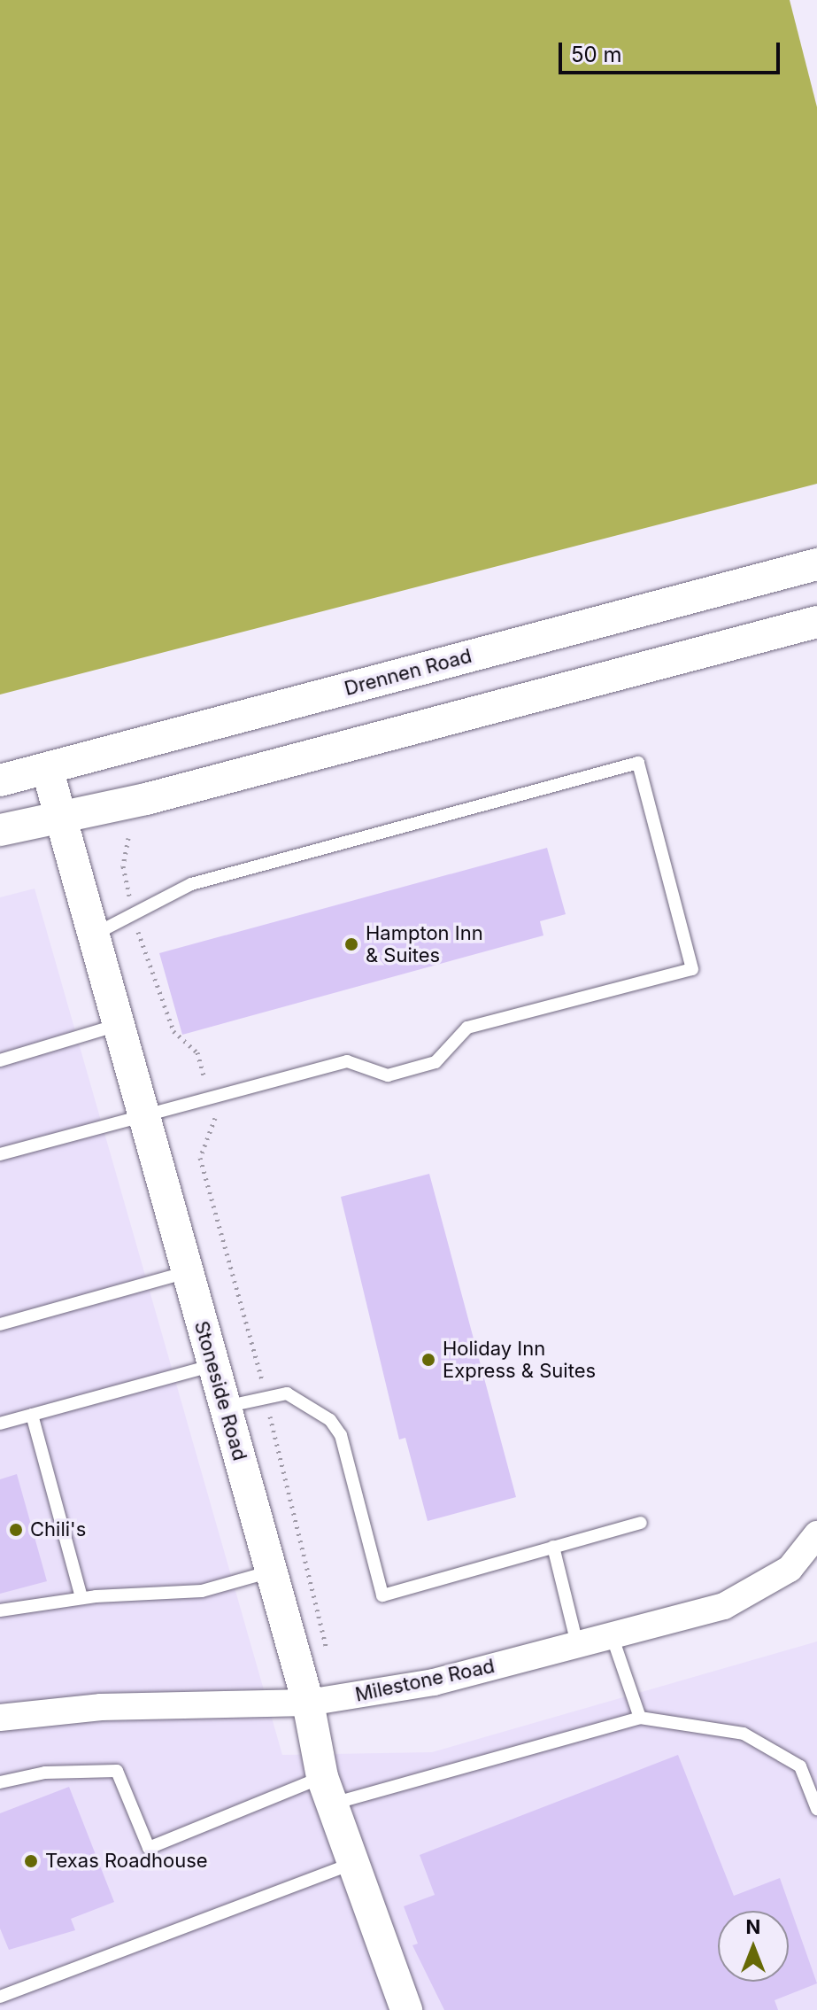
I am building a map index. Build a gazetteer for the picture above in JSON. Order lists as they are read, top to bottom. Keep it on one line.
{"streets":{"street":["Drennen Road","Stoneside Road","Milestone Road"]},"crossings":[["Drennen Road","Stoneside Road"],["Stoneside Road","Milestone Road"]],"places":["Hampton Inn & Suites","Holiday Inn Express & Suites","Chili's","Texas Roadhouse"],"scale_bar":"50 m","north":"top"}
